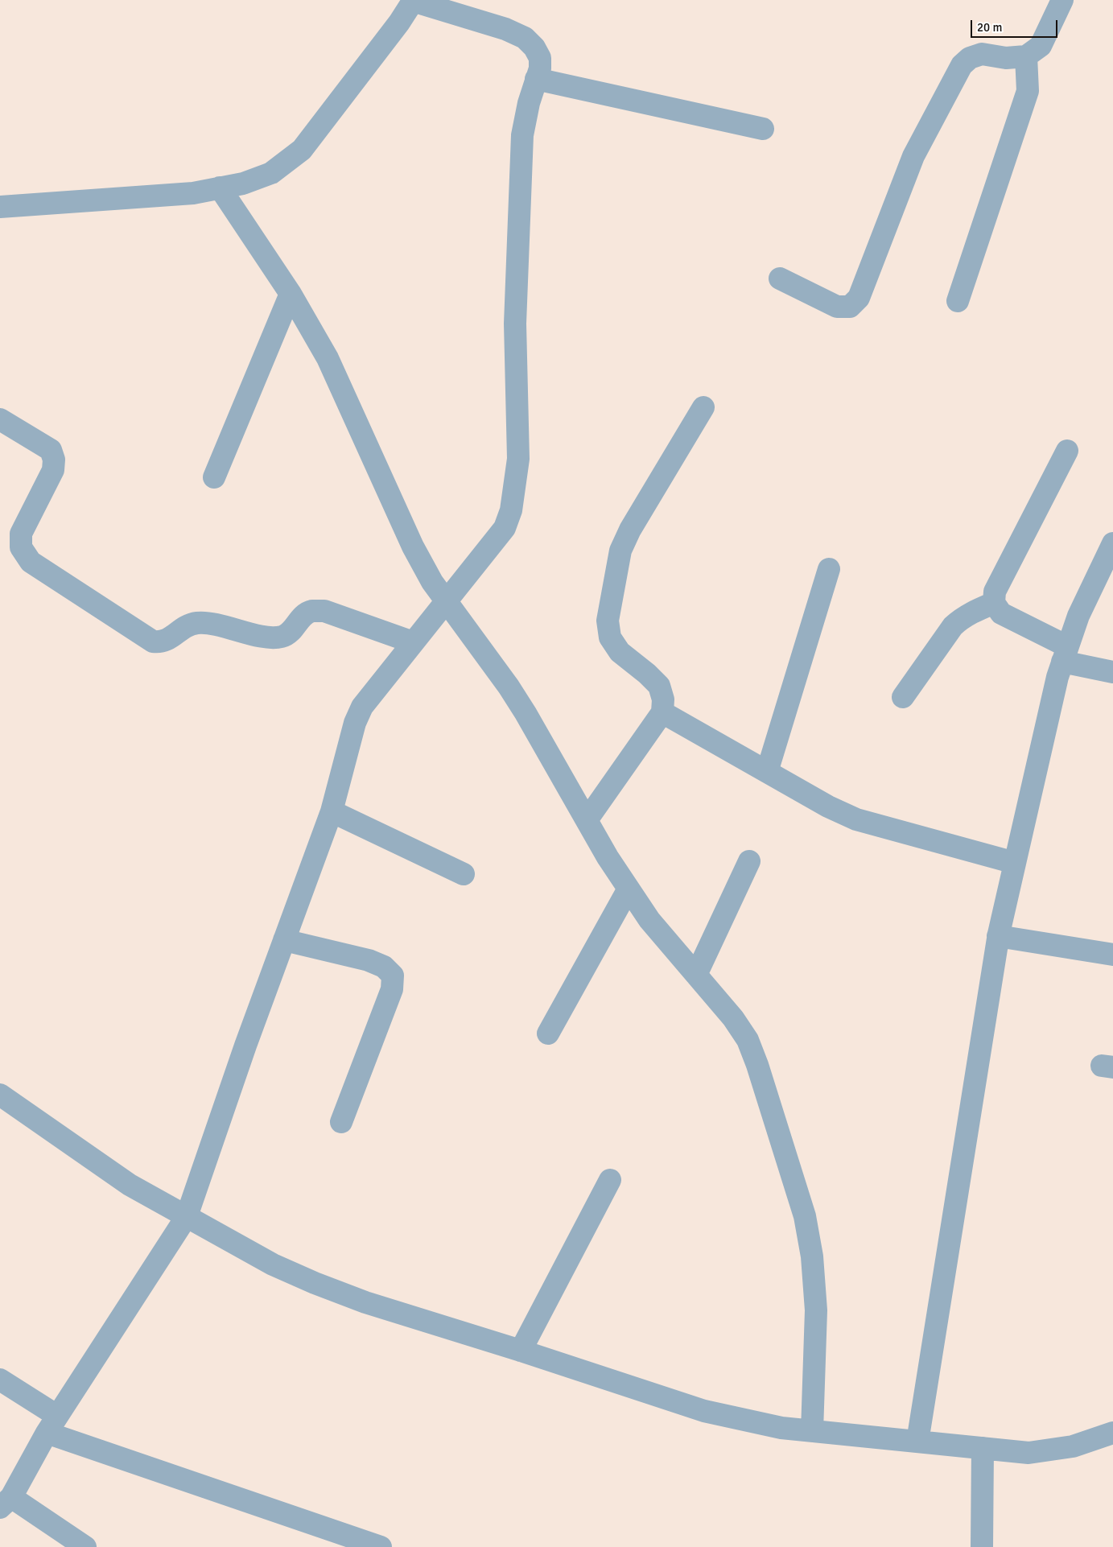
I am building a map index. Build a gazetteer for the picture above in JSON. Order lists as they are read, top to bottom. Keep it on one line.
{"scale_bar":"20 m"}
